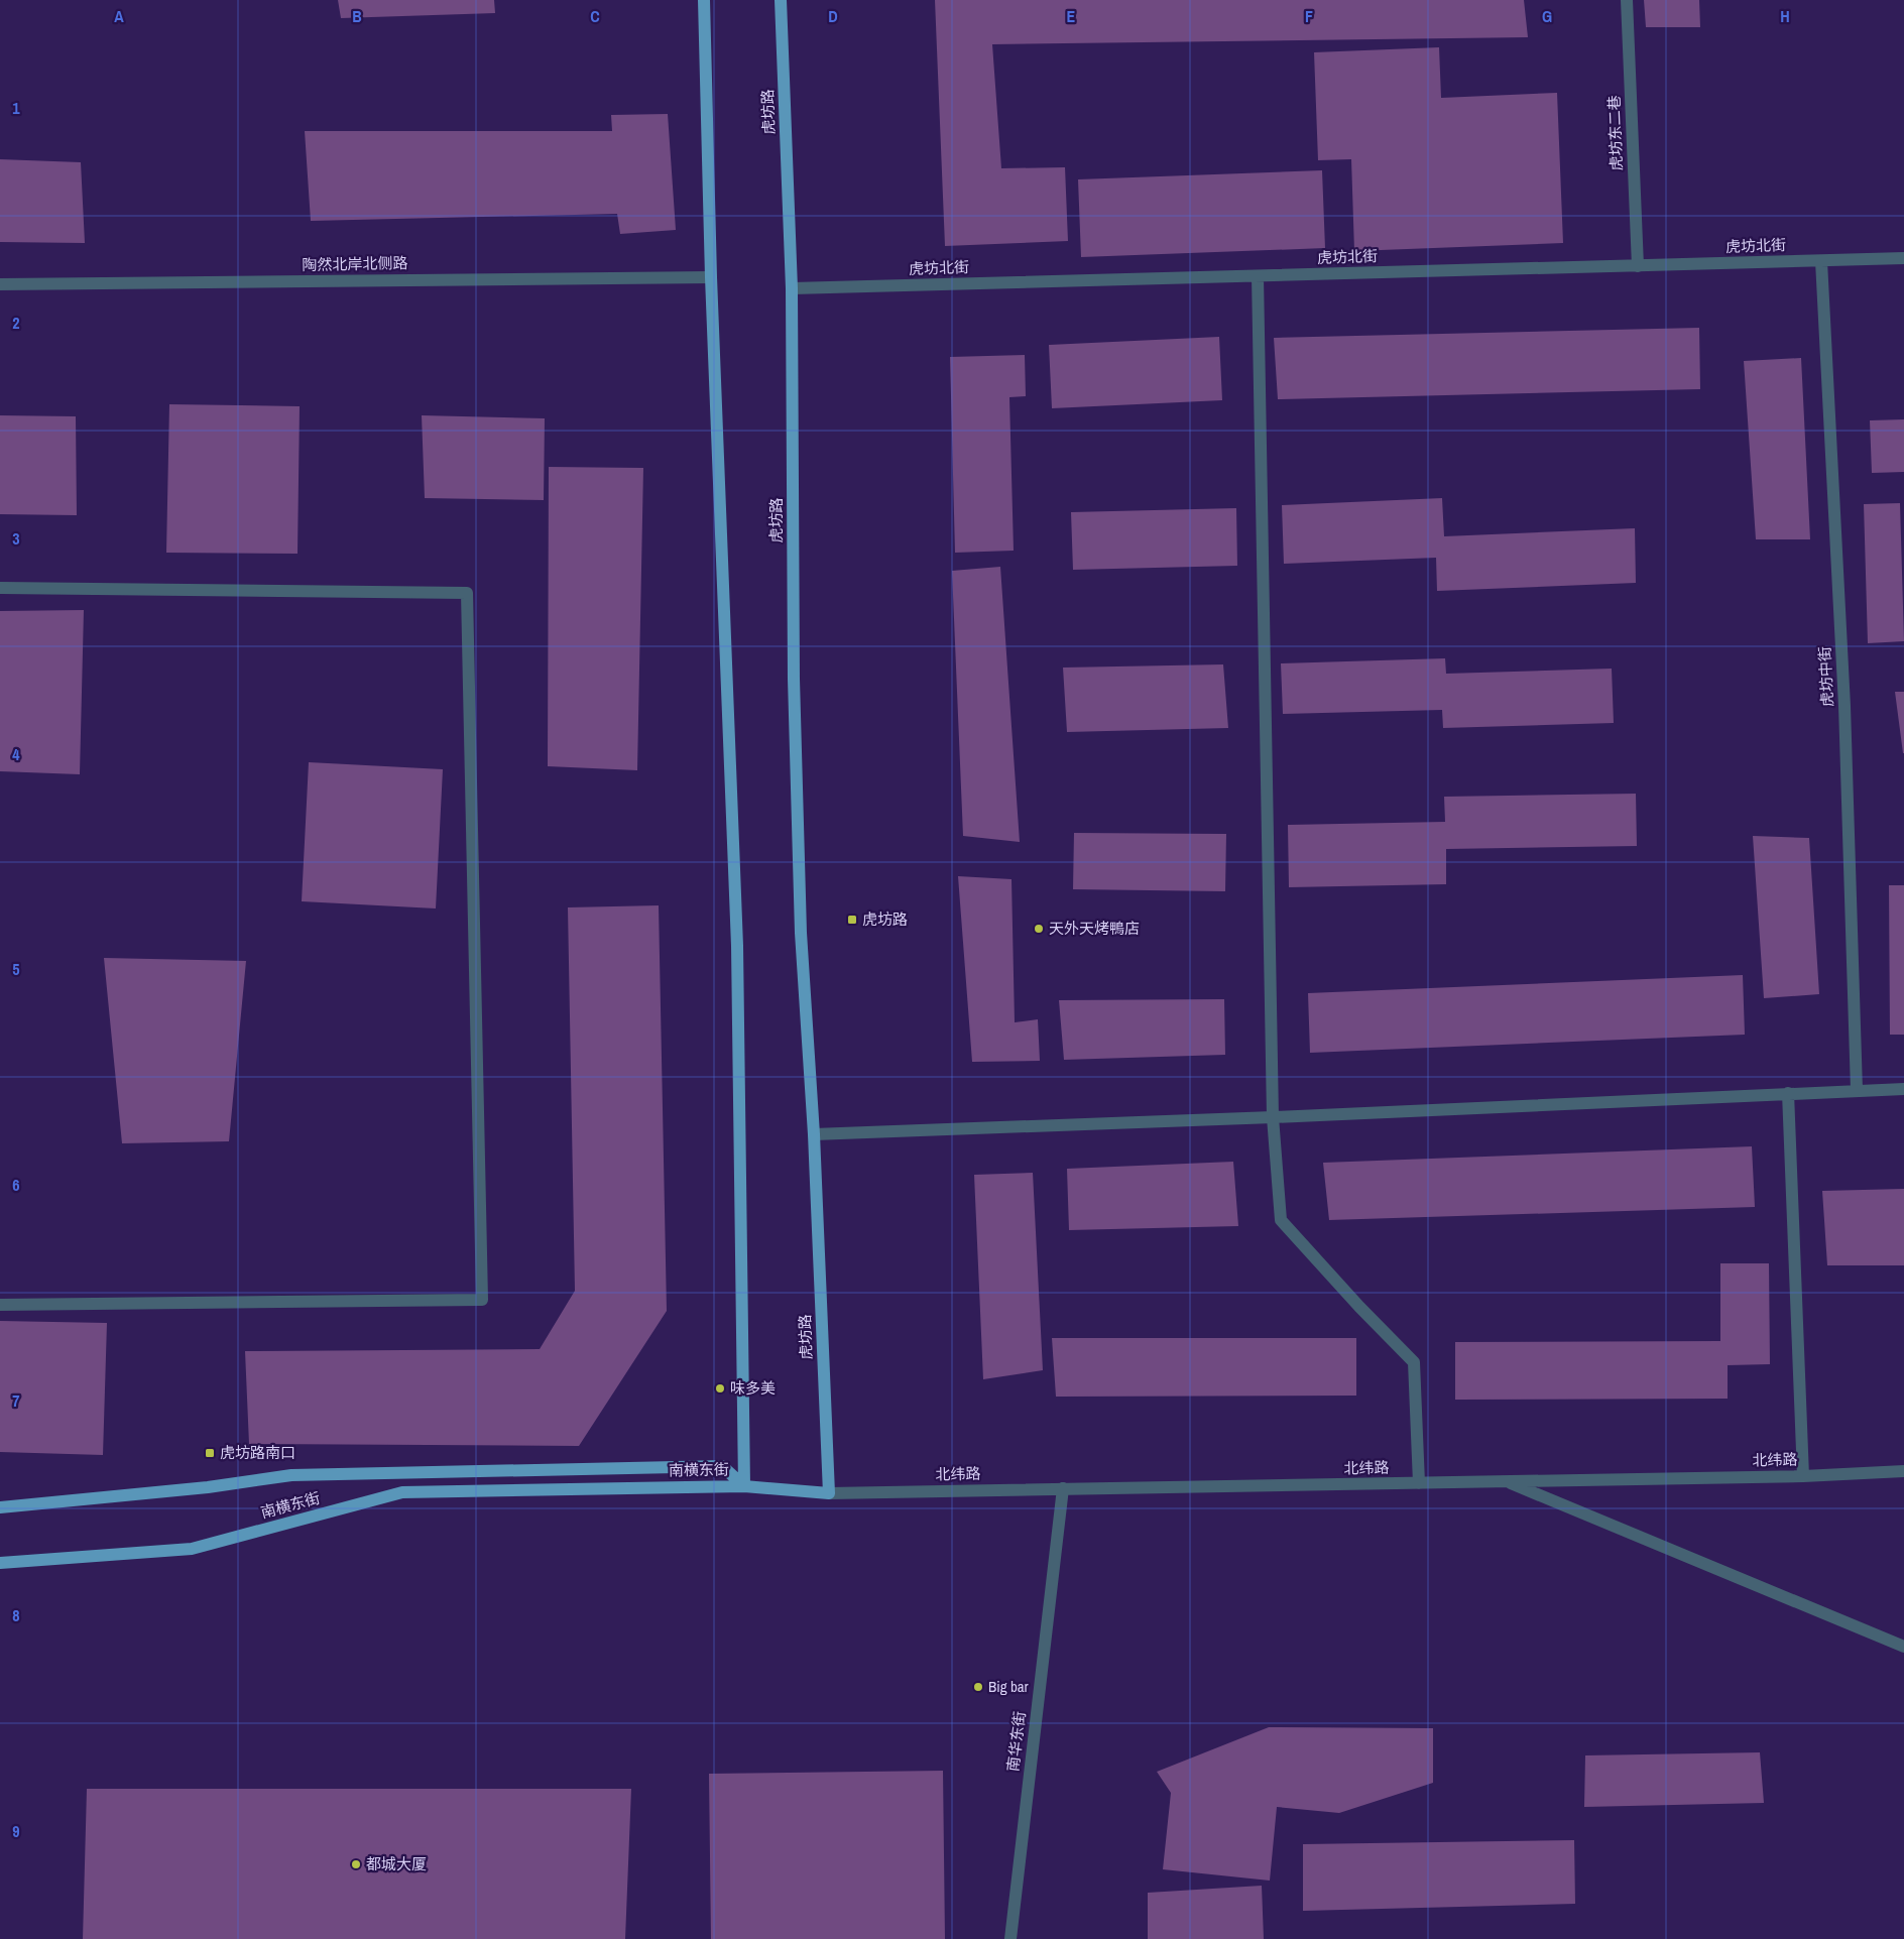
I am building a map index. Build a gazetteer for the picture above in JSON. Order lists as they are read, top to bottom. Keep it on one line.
{"streets":{"main road":["虎坊路","南横东街"],"street":["虎坊东二巷","虎坊北街","陶然北岸北侧路","虎坊中街","北纬路","南华东街"]},"crossings":[["虎坊路","虎坊北街"],["虎坊路","北纬路"],["虎坊东二巷","虎坊北街"],["虎坊北街","虎坊中街"],["北纬路","南华东街"]],"places":{"transit":["虎坊路","虎坊路南口"],"other":["天外天烤鴨店","味多美","Big bar","都城大厦"]},"grid":{"columns":["A","B","C","D","E","F","G","H"],"rows":["1","2","3","4","5","6","7","8","9"]}}
